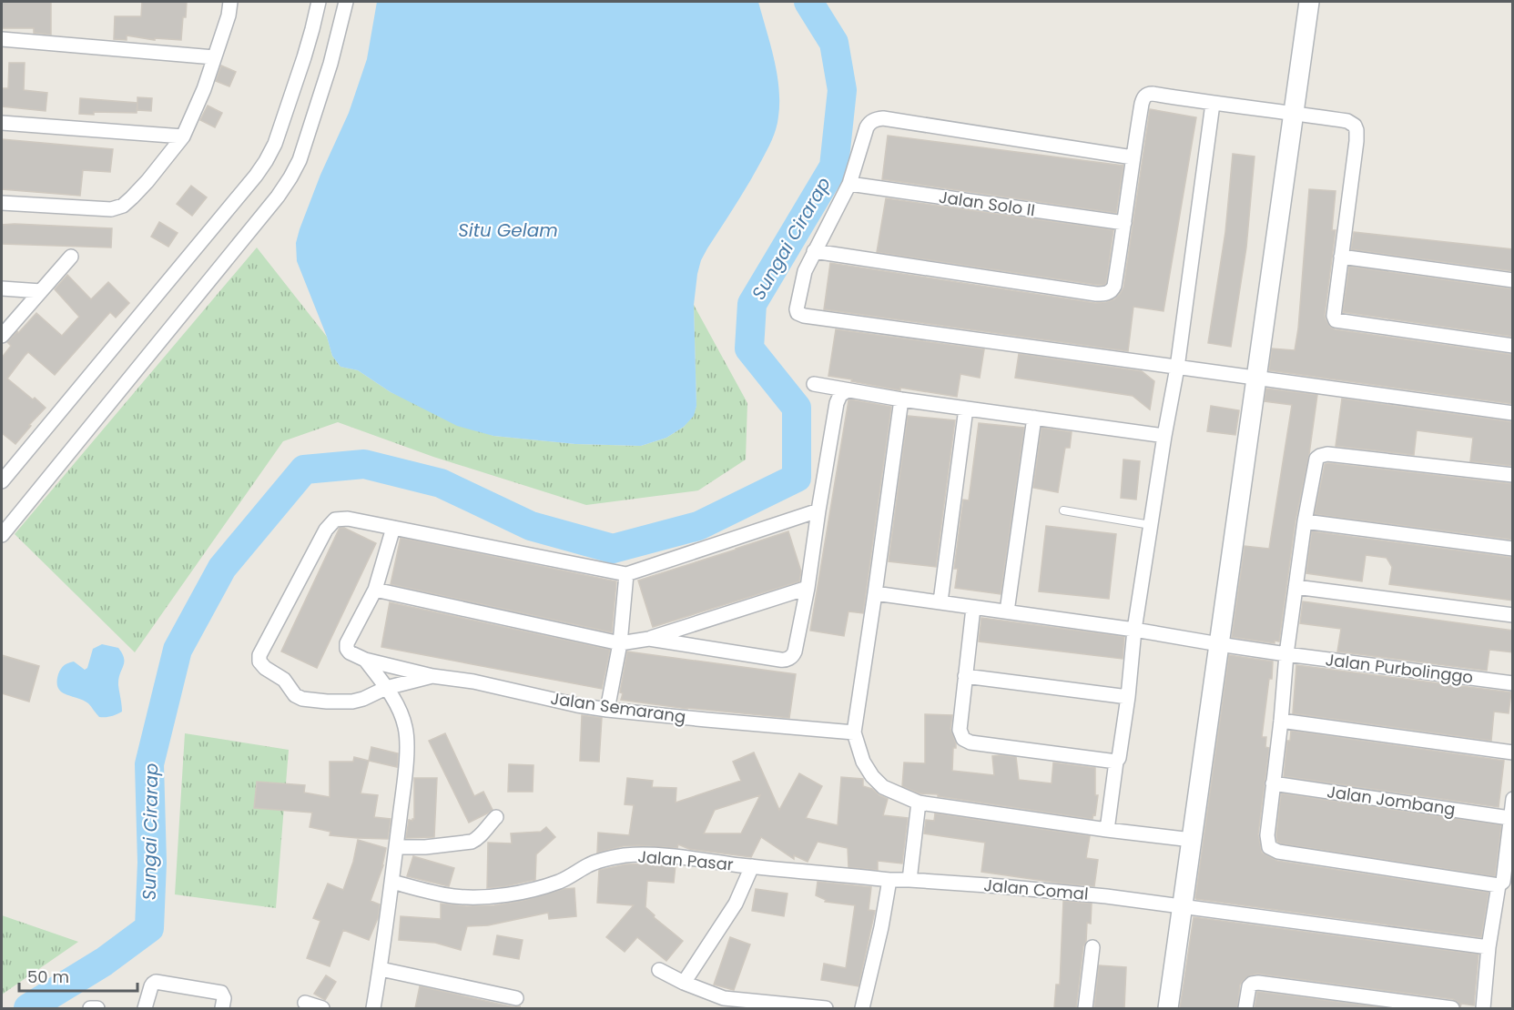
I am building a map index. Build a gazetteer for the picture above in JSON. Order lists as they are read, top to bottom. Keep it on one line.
{"streets":{"street":["Jalan Solo II","Jalan Purbolinggo","Jalan Semarang","Jalan Jombang","Jalan Pasar","Jalan Comal"]},"crossings":[["Jalan Pasar","Jalan Comal"]],"water":["Situ Gelam","Sungai Cirarap"],"scale_bar":"50 m"}
